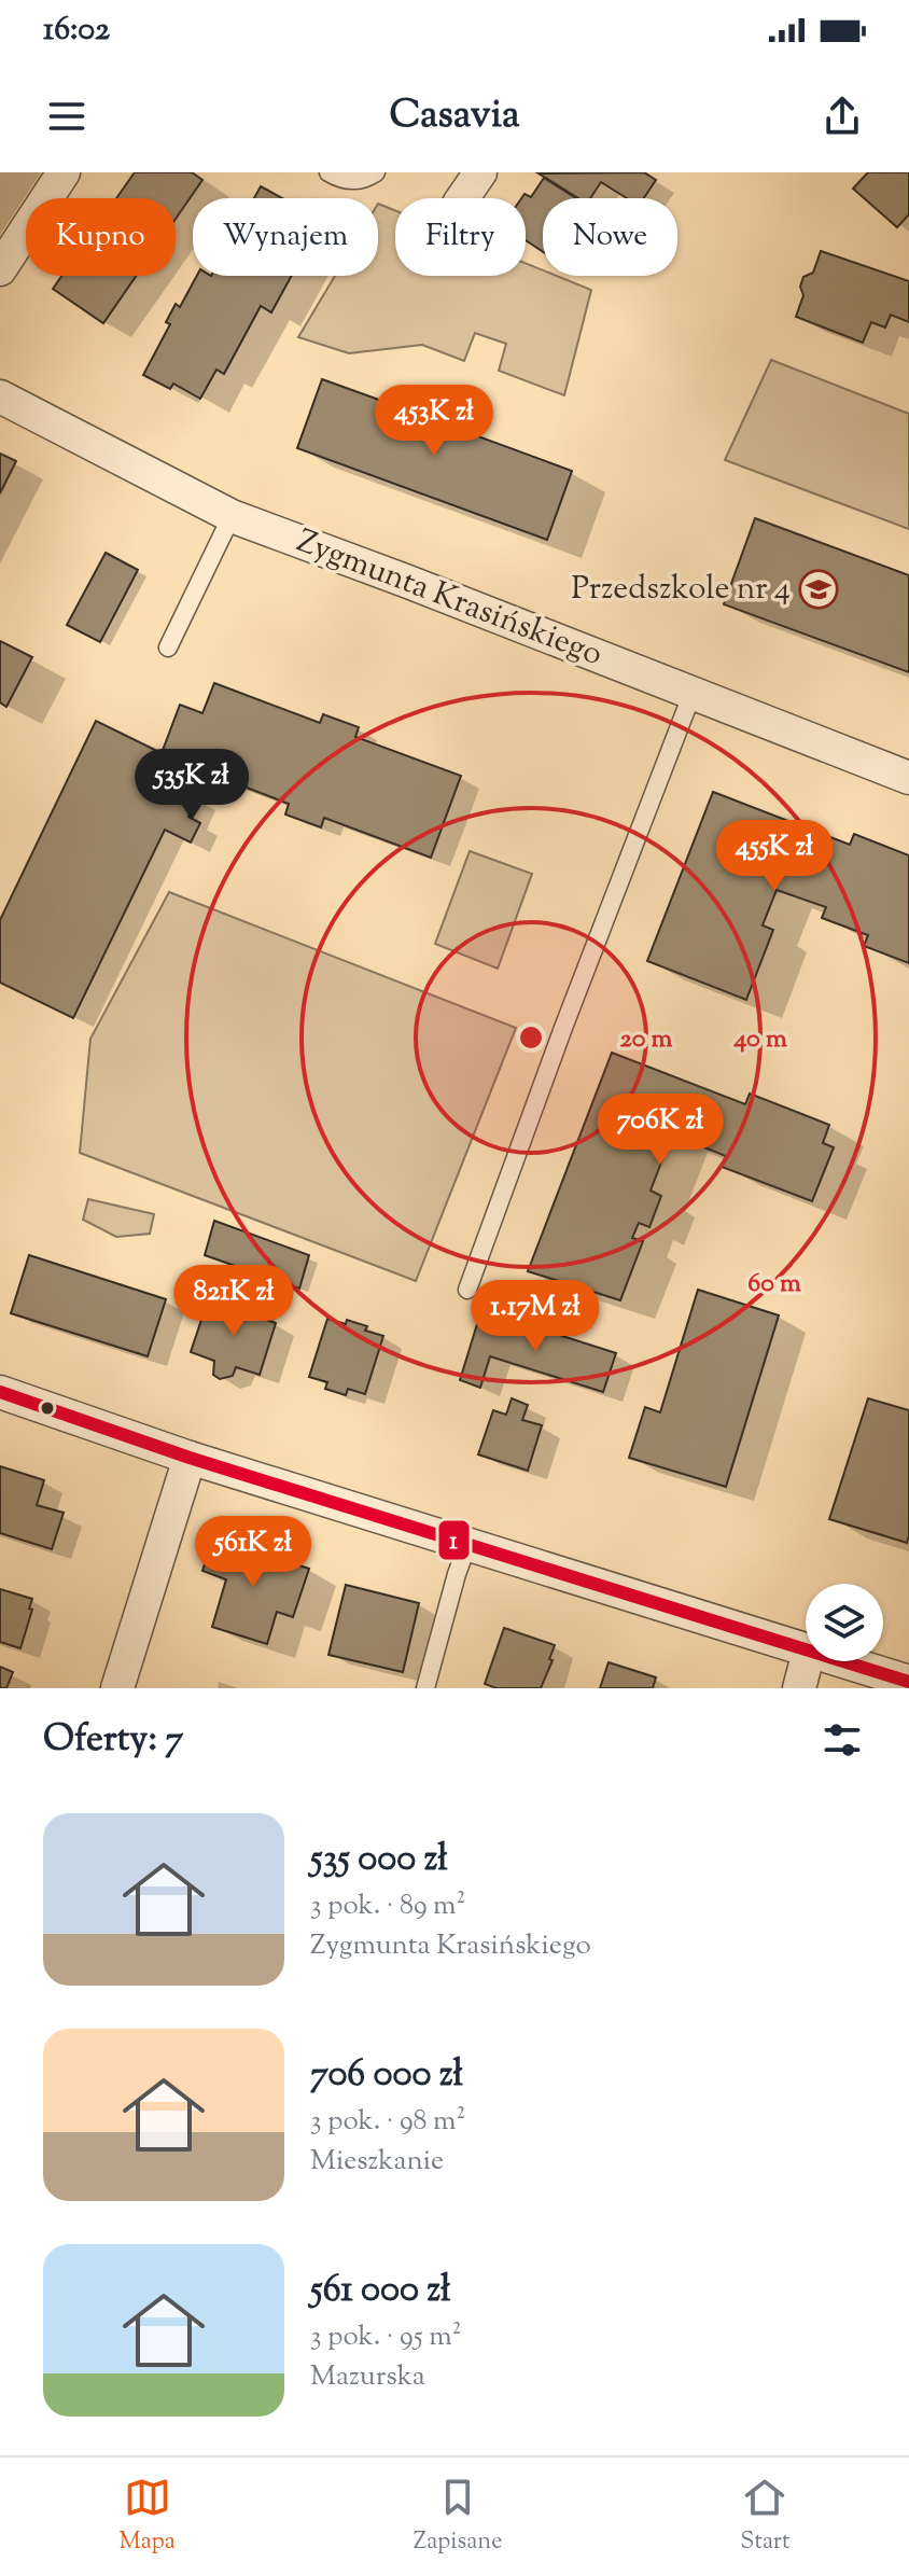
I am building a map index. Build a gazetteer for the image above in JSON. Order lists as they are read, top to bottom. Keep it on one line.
{"streets":{"street":["Zygmunta Krasińskiego"]},"places":{"school or university":["Przedszkole nr 4"]},"lines":["transit line 1"],"page":{"status":"16:02","header":"Casavia","chip":["Kupno","Wynajem","Filtry","Nowe"],"price":["453K zł","535K zł","455K zł","706K zł","821K zł","1.17M zł","561K zł"],"heading":"Oferty: 7","list":[{"name":"535 000 zł","note":"3 pok. · 89 m² · Zygmunta Krasińskiego"},{"name":"706 000 zł","note":"3 pok. · 98 m² · Mieszkanie"},{"name":"561 000 zł","note":"3 pok. · 95 m² · Mazurska"}],"tabs":["Mapa","Zapisane","Start"]},"rings":["20 m","40 m","60 m"]}
